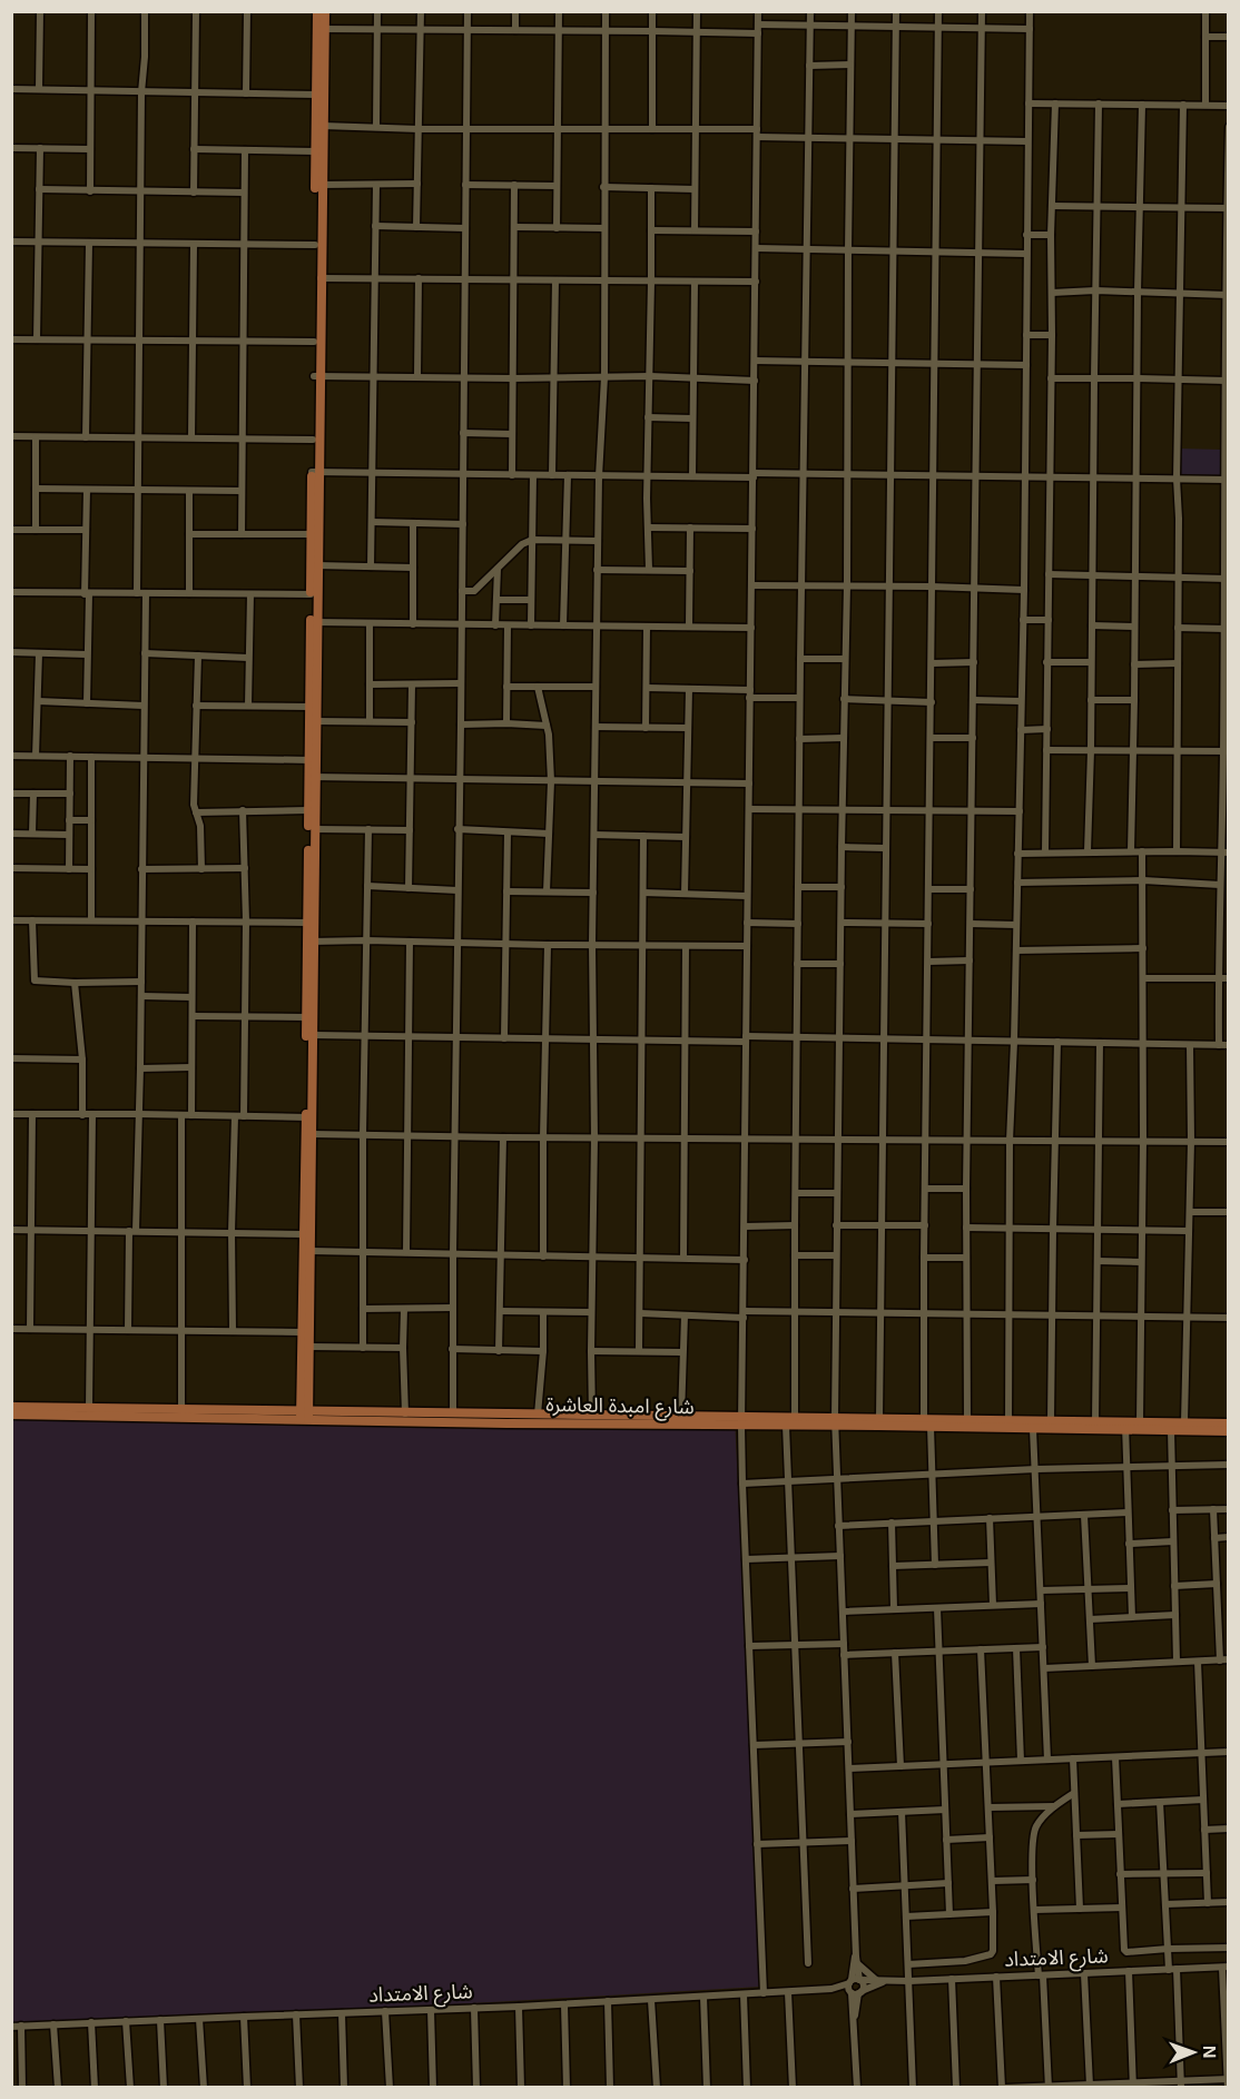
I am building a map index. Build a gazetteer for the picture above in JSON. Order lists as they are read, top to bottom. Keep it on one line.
{"streets":{"main road":["شارع امبدة العاشرة"],"street":["شارع الامتداد"]},"north":"right"}
